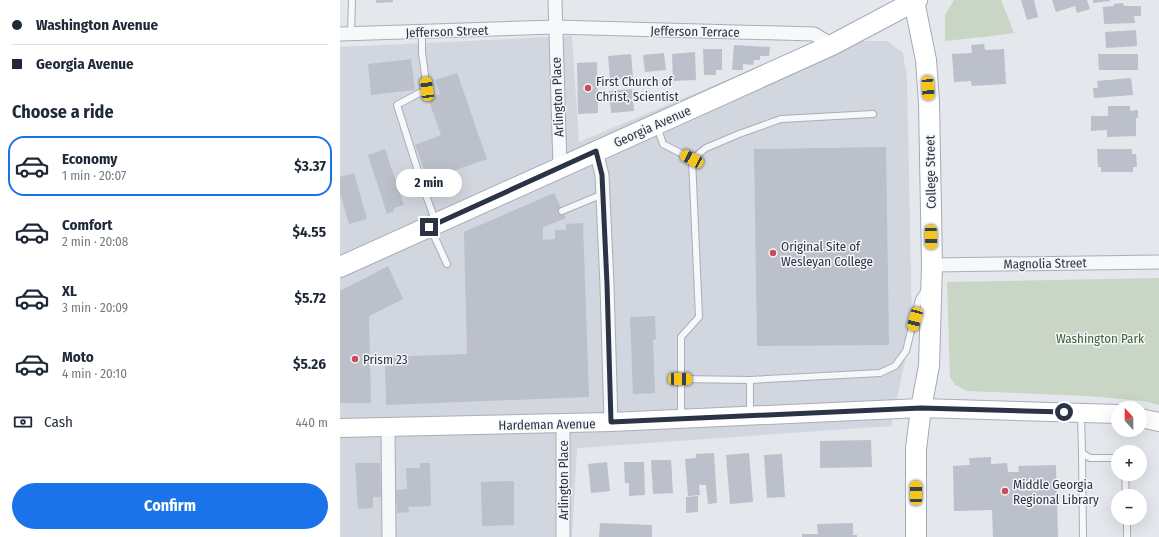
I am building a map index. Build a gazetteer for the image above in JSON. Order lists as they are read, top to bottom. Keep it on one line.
{"streets":{"main road":["Georgia Avenue","College Street"],"street":["Jefferson Street","Jefferson Terrace","Arlington Place","Magnolia Street","Hardeman Avenue"]},"crossings":[["Jefferson Street","Jefferson Terrace"],["Jefferson Street","Arlington Place"],["Jefferson Terrace","Arlington Place"],["Jefferson Terrace","Georgia Avenue"],["Arlington Place","Georgia Avenue"],["Arlington Place","Hardeman Avenue"],["Georgia Avenue","College Street"],["College Street","Magnolia Street"],["College Street","Hardeman Avenue"]],"parks":["Washington Park"],"places":["First Church of Christ, Scientist","Original Site of Wesleyan College","Prism 23","Middle Georgia Regional Library"],"north":"top","page":{"banner":["Washington Avenue","Georgia Avenue"],"heading":"Choose a ride","list":[{"name":"Economy","note":"1 min · 20:07","value":"$3.37"},{"name":"Comfort","note":"2 min · 20:08","value":"$4.55"},{"name":"XL","note":"3 min · 20:09","value":"$5.72"},{"name":"Moto","note":"4 min · 20:10","value":"$5.26"}],"bubble":"2 min","pay":["Cash","440 m"],"map_buttons":["+","−"],"buttons":"Confirm"}}
